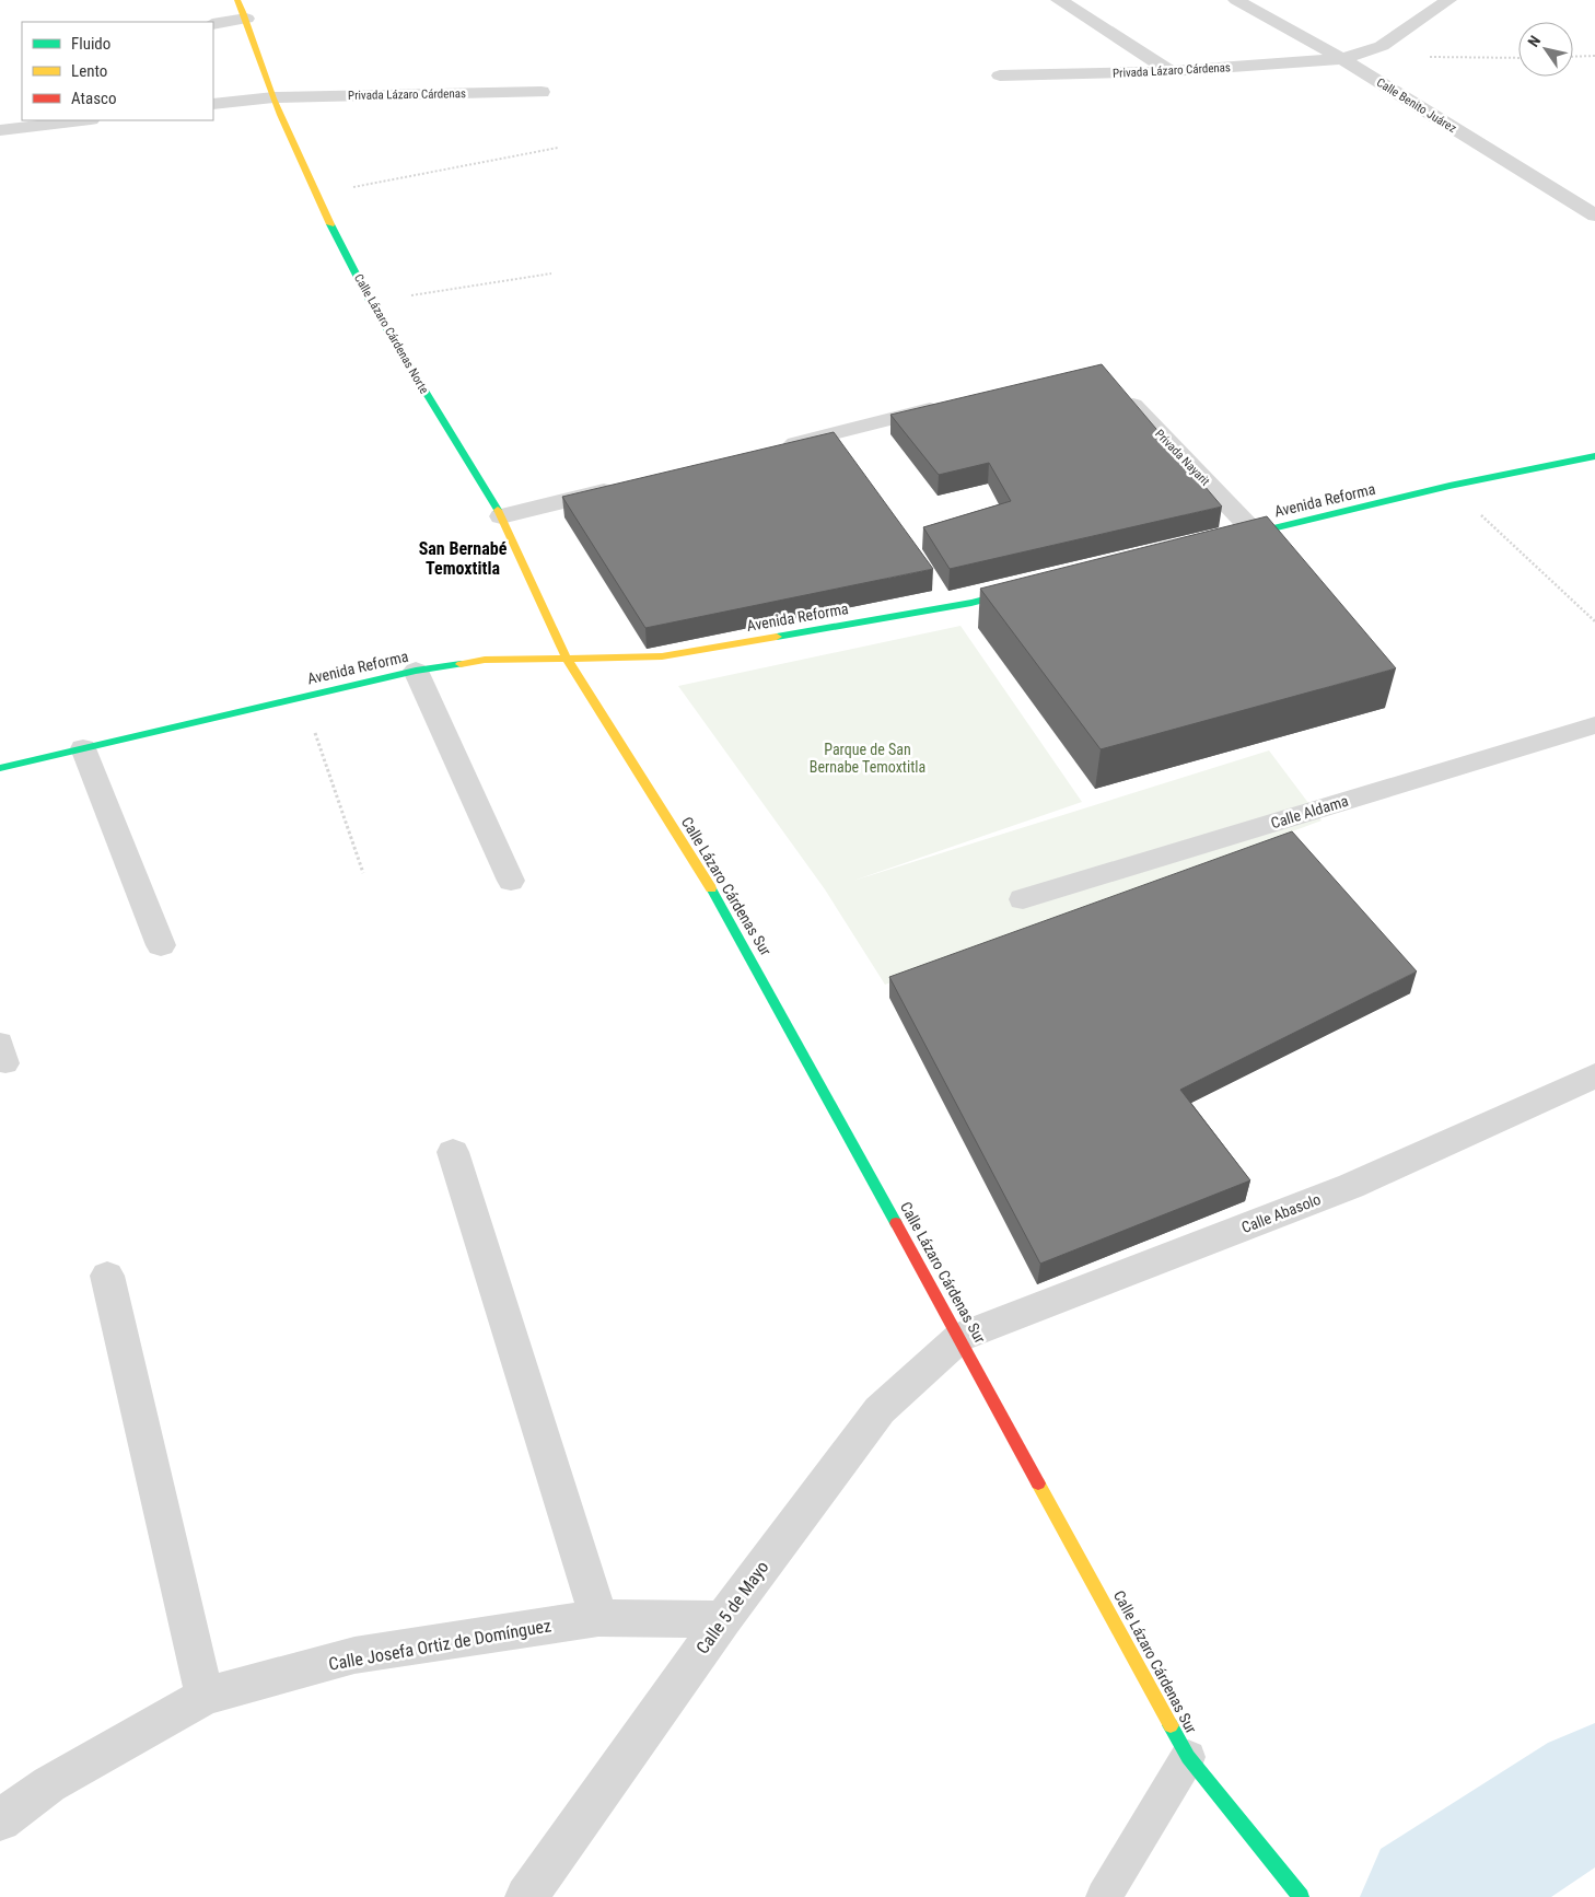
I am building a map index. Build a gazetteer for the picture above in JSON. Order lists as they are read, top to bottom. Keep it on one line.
{"streets":{"street":["Privada Lázaro Cárdenas","Calle Benito Juárez","Calle Lázaro Cárdenas Norte","Privada Nayarit","Avenida Reforma","Calle Aldama","Calle Lázaro Cárdenas Sur","Calle Abasolo","Calle 5 de Mayo","Calle Josefa Ortiz de Domínguez"]},"crossings":[["Privada Lázaro Cárdenas","Calle Benito Juárez"],["Privada Lázaro Cárdenas","Calle Lázaro Cárdenas Norte"],["Calle Lázaro Cárdenas Norte","Avenida Reforma"],["Calle Lázaro Cárdenas Norte","Calle Lázaro Cárdenas Sur"],["Privada Nayarit","Avenida Reforma"],["Avenida Reforma","Calle Lázaro Cárdenas Sur"],["Calle Lázaro Cárdenas Sur","Calle Abasolo"],["Calle Lázaro Cárdenas Sur","Calle 5 de Mayo"],["Calle Abasolo","Calle 5 de Mayo"],["Calle 5 de Mayo","Calle Josefa Ortiz de Domínguez"]],"districts":["San Bernabé Temoxtitla"],"parks":["Parque de San Bernabe Temoxtitla"],"legend":["Fluido","Lento","Atasco"],"north":"top left"}
